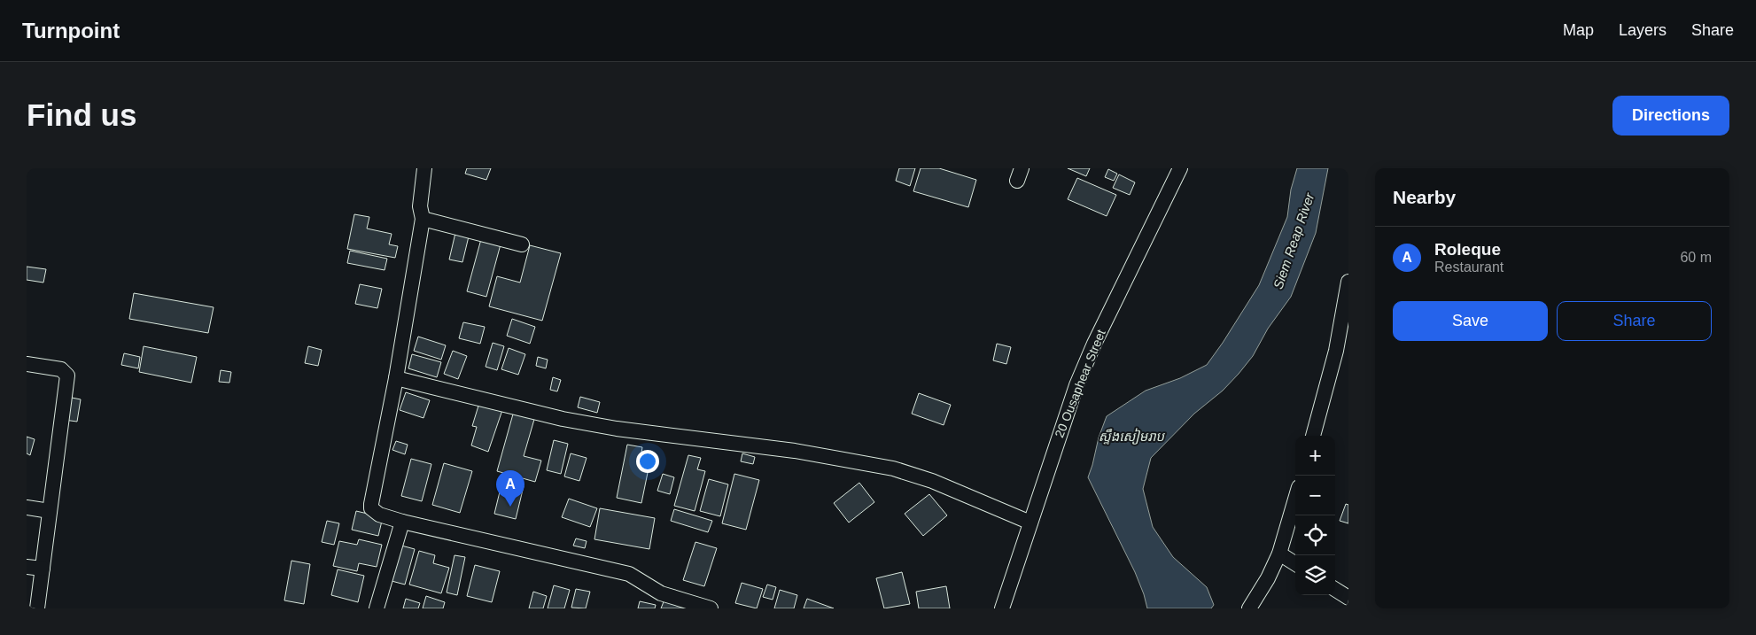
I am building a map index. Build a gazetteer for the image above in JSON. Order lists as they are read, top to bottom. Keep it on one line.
{"streets":{"street":["20 Ousaphear Street"]},"water":["Siem Reap River","ស្ទឹងសៀមរាប"],"page":{"header":"Turnpoint","nav":["Map","Layers","Share"],"buttons":["Directions",["Save","Share"]],"title":"Find us","heading":"Nearby","list":[{"mark":"A","name":"Roleque","note":"Restaurant","value":"60 m"}],"map_buttons":["+","−"],"pins":"A"}}
